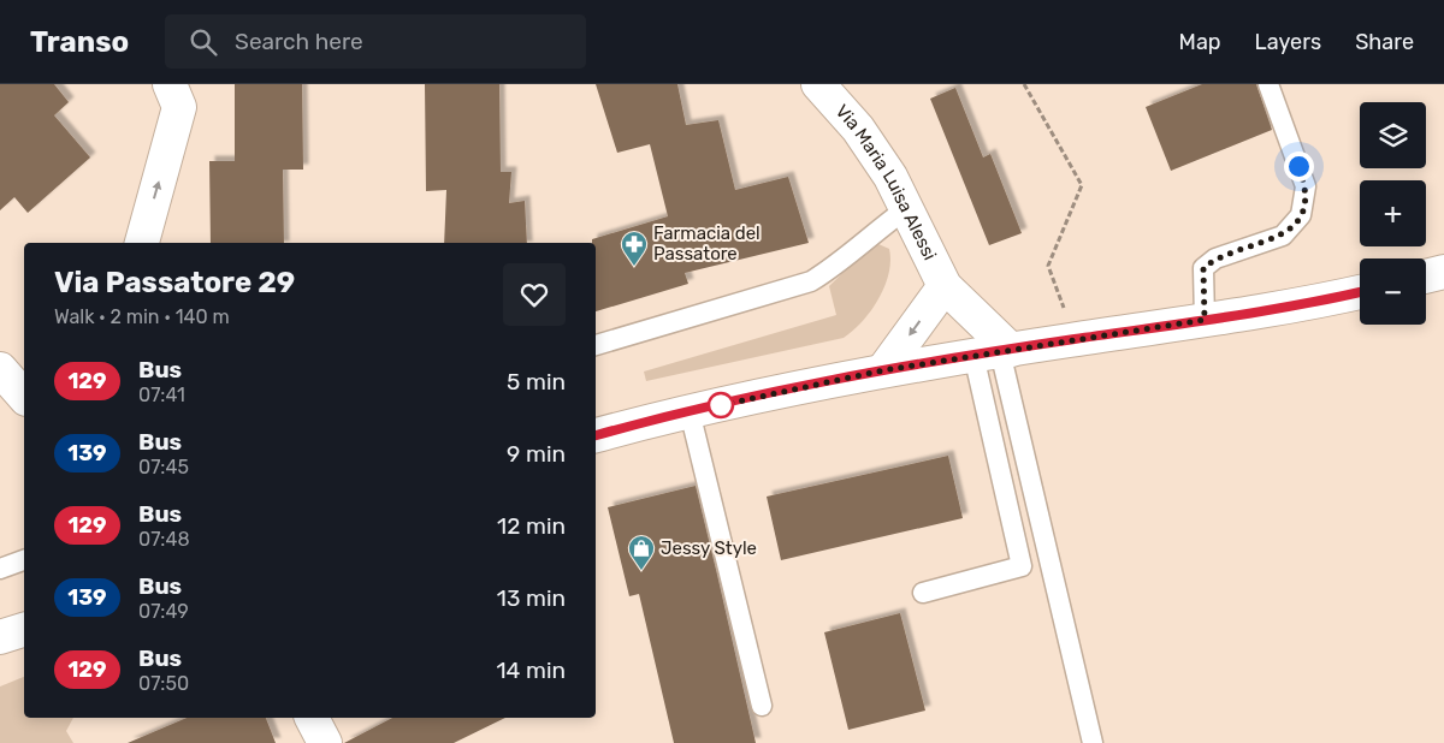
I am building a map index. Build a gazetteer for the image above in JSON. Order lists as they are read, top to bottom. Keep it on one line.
{"streets":{"street":["Via Maria Luisa Alessi"]},"places":{"pharmacy":["Farmacia del Passatore"],"shop":["Jessy Style"]},"lines":["bus line 129"],"page":{"header":"Transo","search":"Search here","nav":["Map","Layers","Share"],"map_buttons":["+","−"],"heading":["Via Passatore 29","Walk · 2 min · 140 m"],"list":[{"mark":"129","name":"Bus","note":"07:41","value":"5 min"},{"mark":"139","name":"Bus","note":"07:45","value":"9 min"},{"mark":"129","name":"Bus","note":"07:48","value":"12 min"},{"mark":"139","name":"Bus","note":"07:49","value":"13 min"},{"mark":"129","name":"Bus","note":"07:50","value":"14 min"}]}}
